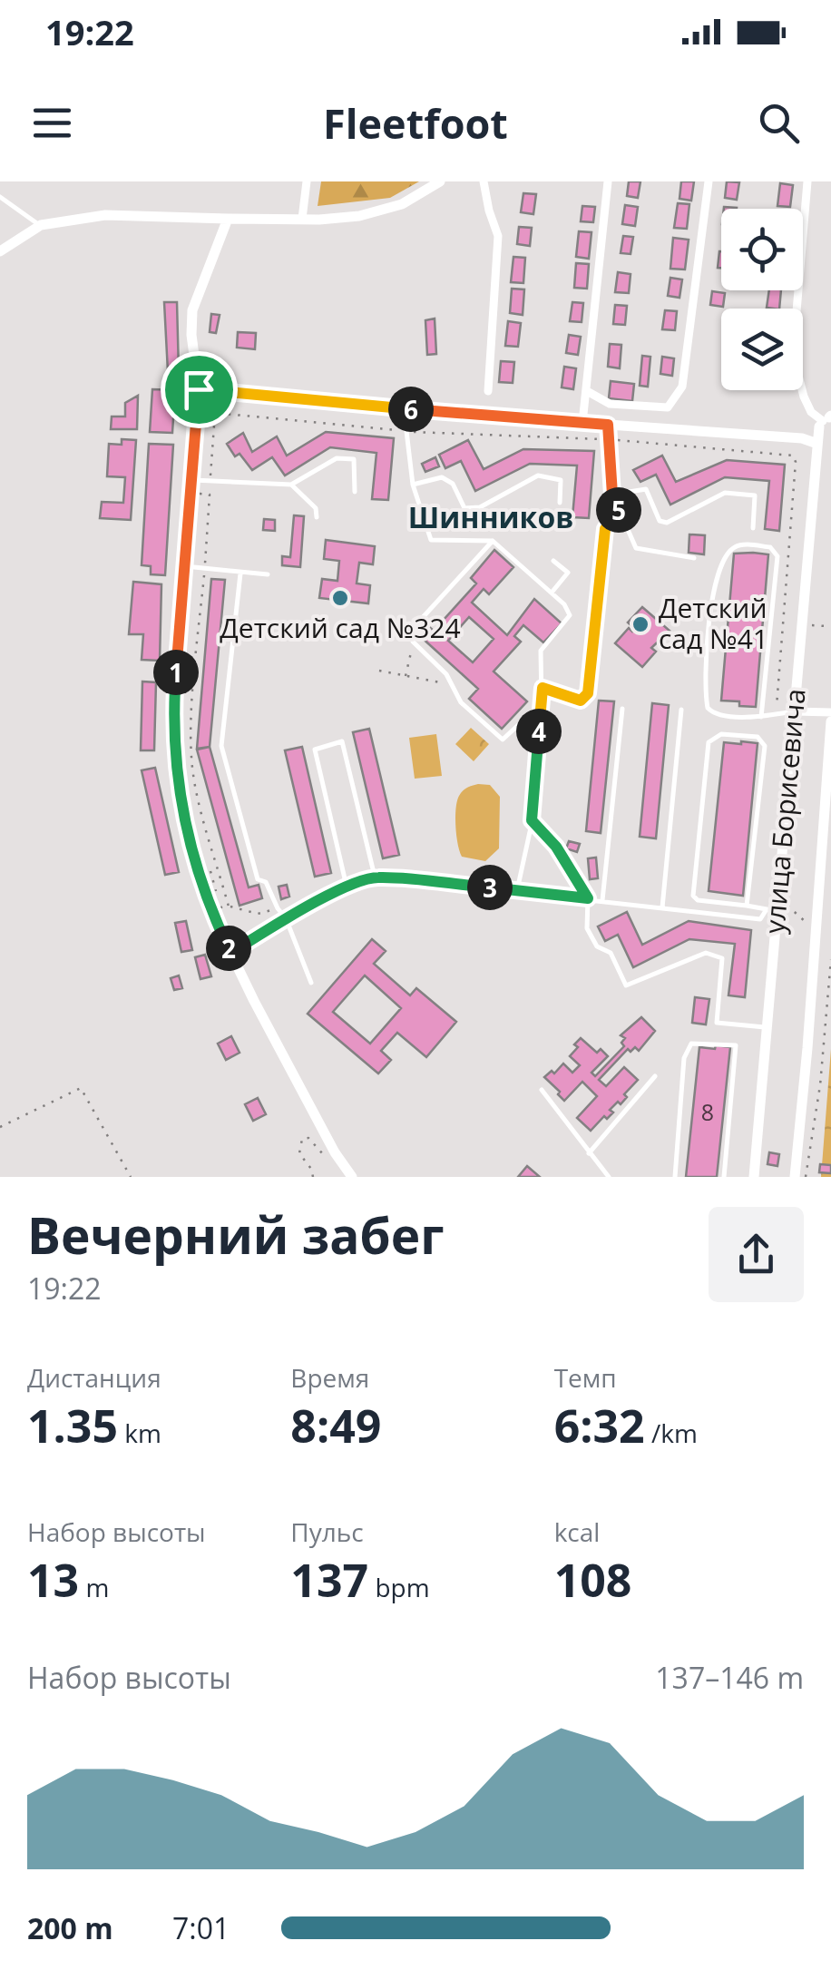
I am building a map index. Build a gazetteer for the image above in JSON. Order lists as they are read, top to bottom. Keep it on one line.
{"streets":{"street":["улица Борисевича"]},"districts":["Шинников"],"places":["Детский сад №324","Детский сад №41"],"house_numbers":["8"],"page":{"status":"19:22","header":"Fleetfoot","pins":["6","5","1","4","3","2"],"heading":["Вечерний забег","19:22"],"stats":[["Дистанция","1.35 km"],["Время","8:49"],["Темп","6:32 /km"],["Набор высоты","13 m"],["Пульс","137 bpm"],["kcal","108"]],"chart":["Набор высоты","137–146 m"],"list":[{"name":"200 m","note":"7:01"}]}}
